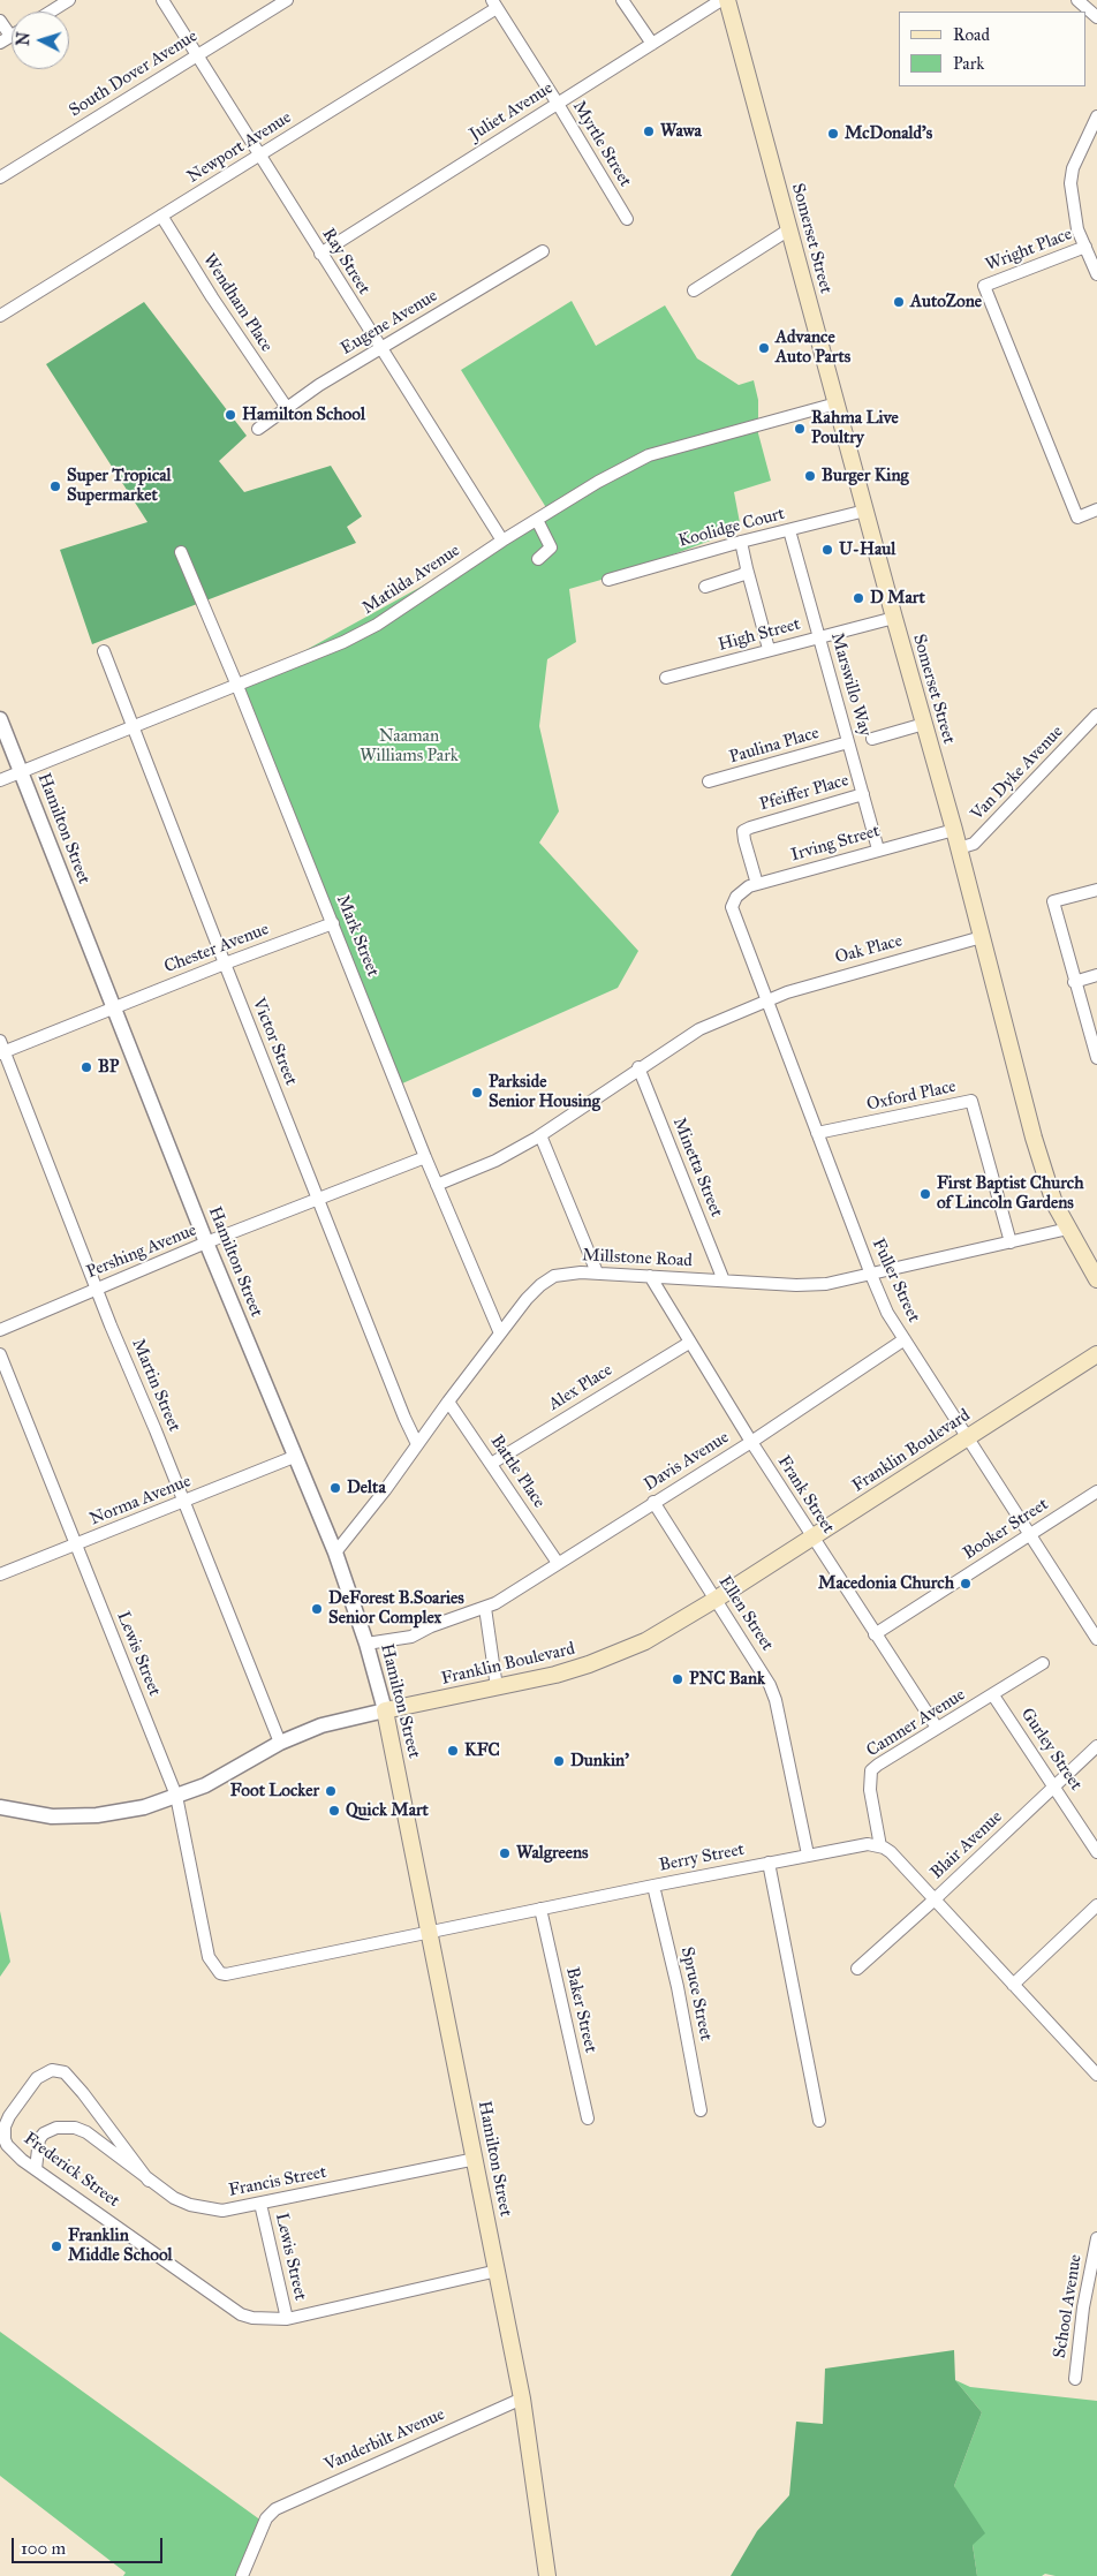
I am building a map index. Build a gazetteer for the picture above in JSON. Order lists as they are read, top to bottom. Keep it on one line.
{"streets":{"main road":["Somerset Street","Hamilton Street","Franklin Boulevard"],"street":["South Dover Avenue","Juliet Avenue","Myrtle Street","Newport Avenue","Wright Place","Ray Street","Wendham Place","Eugene Avenue","Koolidge Court","Matilda Avenue","High Street","Marswillo Way","Paulina Place","Van Dyke Avenue","Pfeiffer Place","Irving Street","Mark Street","Chester Avenue","Oak Place","Victor Street","Oxford Place","Minetta Street","Pershing Avenue","Millstone Road","Fuller Street","Martin Street","Alex Place","Davis Avenue","Battle Place","Frank Street","Norma Avenue","Booker Street","Ellen Street","Lewis Street","Camner Avenue","Gurley Street","Blair Avenue","Berry Street","Spruce Street","Baker Street","Frederick Street","Francis Street","School Avenue","Vanderbilt Avenue"]},"crossings":[["South Dover Avenue","Ray Street"],["Juliet Avenue","Myrtle Street"],["Juliet Avenue","Ray Street"],["Myrtle Street","Newport Avenue"],["Newport Avenue","Ray Street"],["Newport Avenue","Wendham Place"],["Somerset Street","Koolidge Court"],["Somerset Street","Matilda Avenue"],["Somerset Street","High Street"],["Somerset Street","Van Dyke Avenue"],["Somerset Street","Irving Street"],["Somerset Street","Oak Place"],["Somerset Street","Millstone Road"],["Ray Street","Eugene Avenue"],["Ray Street","Matilda Avenue"],["Wendham Place","Eugene Avenue"],["Koolidge Court","Marswillo Way"],["Matilda Avenue","Hamilton Street"],["Matilda Avenue","Mark Street"],["Matilda Avenue","Victor Street"],["High Street","Marswillo Way"],["Marswillo Way","Paulina Place"],["Marswillo Way","Pfeiffer Place"],["Marswillo Way","Irving Street"],["Pfeiffer Place","Irving Street"],["Hamilton Street","Chester Avenue"],["Hamilton Street","Pershing Avenue"],["Hamilton Street","Millstone Road"],["Hamilton Street","Franklin Boulevard"],["Hamilton Street","Davis Avenue"],["Hamilton Street","Norma Avenue"],["Hamilton Street","Berry Street"],["Hamilton Street","Frederick Street"],["Hamilton Street","Francis Street"],["Hamilton Street","Vanderbilt Avenue"],["Irving Street","Fuller Street"],["Mark Street","Chester Avenue"],["Mark Street","Oak Place"],["Mark Street","Pershing Avenue"],["Mark Street","Millstone Road"],["Chester Avenue","Victor Street"],["Chester Avenue","Martin Street"],["Oak Place","Minetta Street"],["Oak Place","Fuller Street"],["Victor Street","Pershing Avenue"],["Victor Street","Millstone Road"],["Oxford Place","Millstone Road"],["Oxford Place","Fuller Street"],["Minetta Street","Millstone Road"],["Pershing Avenue","Martin Street"],["Millstone Road","Fuller Street"],["Millstone Road","Battle Place"],["Millstone Road","Frank Street"],["Fuller Street","Franklin Boulevard"],["Fuller Street","Davis Avenue"],["Fuller Street","Booker Street"],["Martin Street","Franklin Boulevard"],["Martin Street","Norma Avenue"],["Alex Place","Battle Place"],["Alex Place","Frank Street"],["Franklin Boulevard","Frank Street"],["Franklin Boulevard","Ellen Street"],["Franklin Boulevard","Lewis Street"],["Davis Avenue","Battle Place"],["Davis Avenue","Frank Street"],["Davis Avenue","Ellen Street"],["Frank Street","Booker Street"],["Frank Street","Camner Avenue"],["Norma Avenue","Lewis Street"],["Ellen Street","Berry Street"],["Lewis Street","Berry Street"],["Lewis Street","Frederick Street"],["Lewis Street","Francis Street"],["Camner Avenue","Gurley Street"],["Camner Avenue","Berry Street"],["Gurley Street","Blair Avenue"],["Berry Street","Spruce Street"],["Berry Street","Baker Street"],["Frederick Street","Francis Street"]],"parks":["Naaman Williams Park"],"places":["Wawa","McDonald's","AutoZone","Advance Auto Parts","Hamilton School","Rahma Live Poultry","Burger King","Super Tropical Supermarket","U-Haul","D Mart","BP","Parkside Senior Housing","First Baptist Church of Lincoln Gardens","Delta","Macedonia Church","DeForest B.Soaries Senior Complex","PNC Bank","KFC","Dunkin'","Foot Locker","Quick Mart","Walgreens","Franklin Middle School"],"legend":["Road","Park"],"scale_bar":"100 m","north":"left"}
